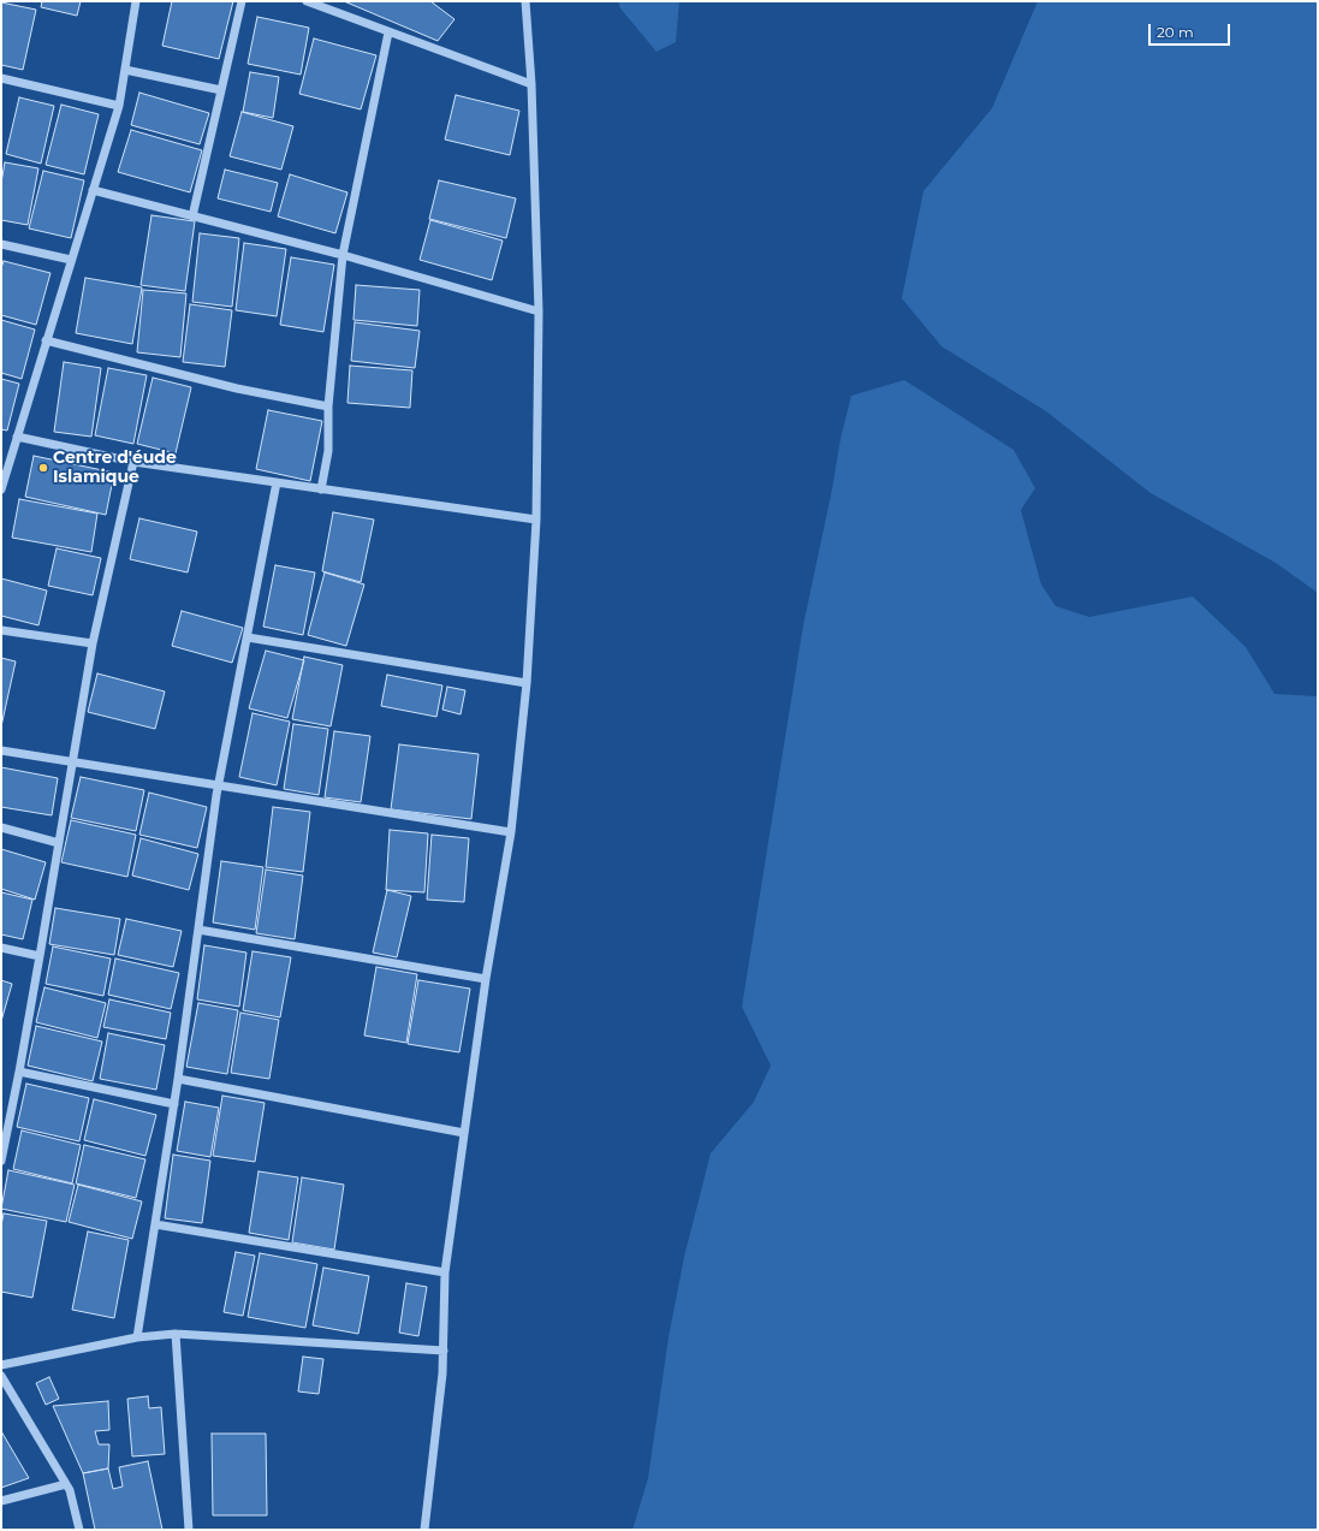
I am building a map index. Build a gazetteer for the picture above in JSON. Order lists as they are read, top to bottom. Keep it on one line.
{"places":["Centre d'éude Islamique"],"scale_bar":"20 m"}
